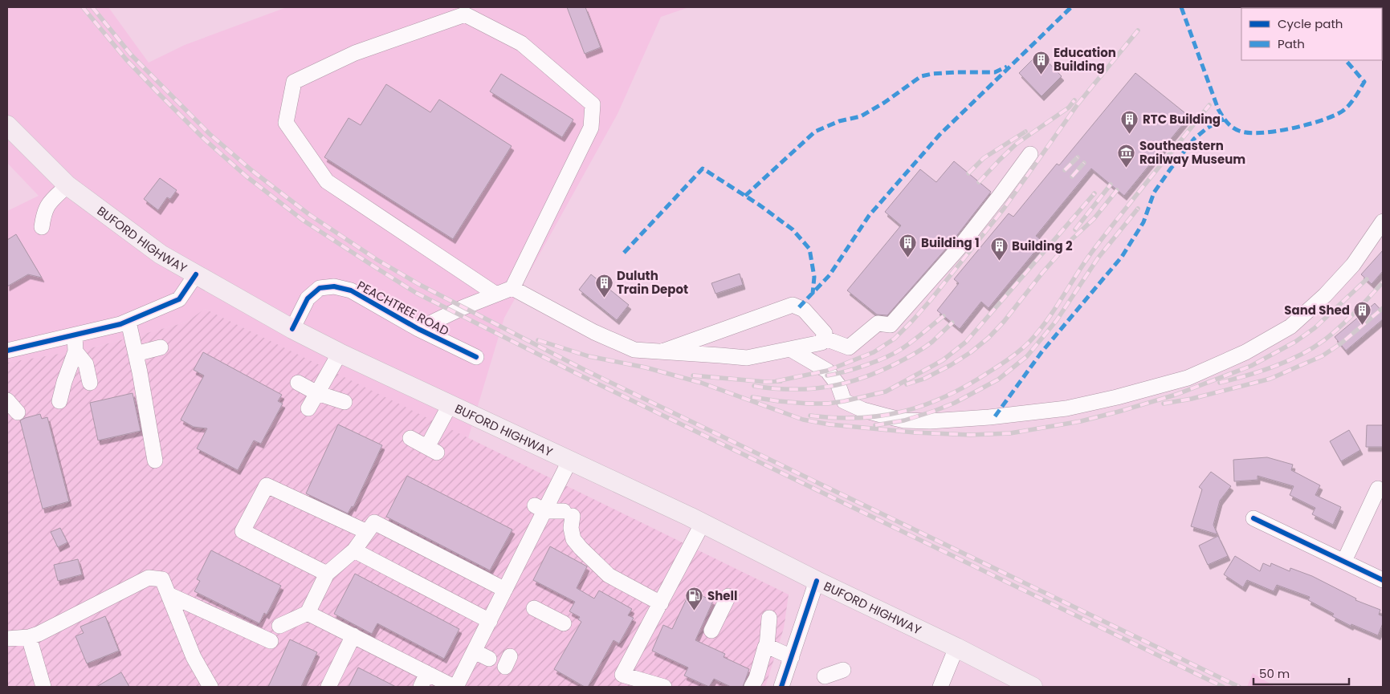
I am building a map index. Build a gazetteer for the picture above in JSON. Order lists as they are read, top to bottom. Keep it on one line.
{"streets":{"main road":["BUFORD HIGHWAY"],"street":["PEACHTREE ROAD"]},"crossings":[["BUFORD HIGHWAY","PEACHTREE ROAD"]],"places":{"building":["Education Building","RTC Building","Building 1","Building 2","Duluth Train Depot","Sand Shed"],"museum":["Southeastern Railway Museum"],"fuel station":["Shell"]},"legend":["Cycle path","Path"],"scale_bar":"50 m"}
